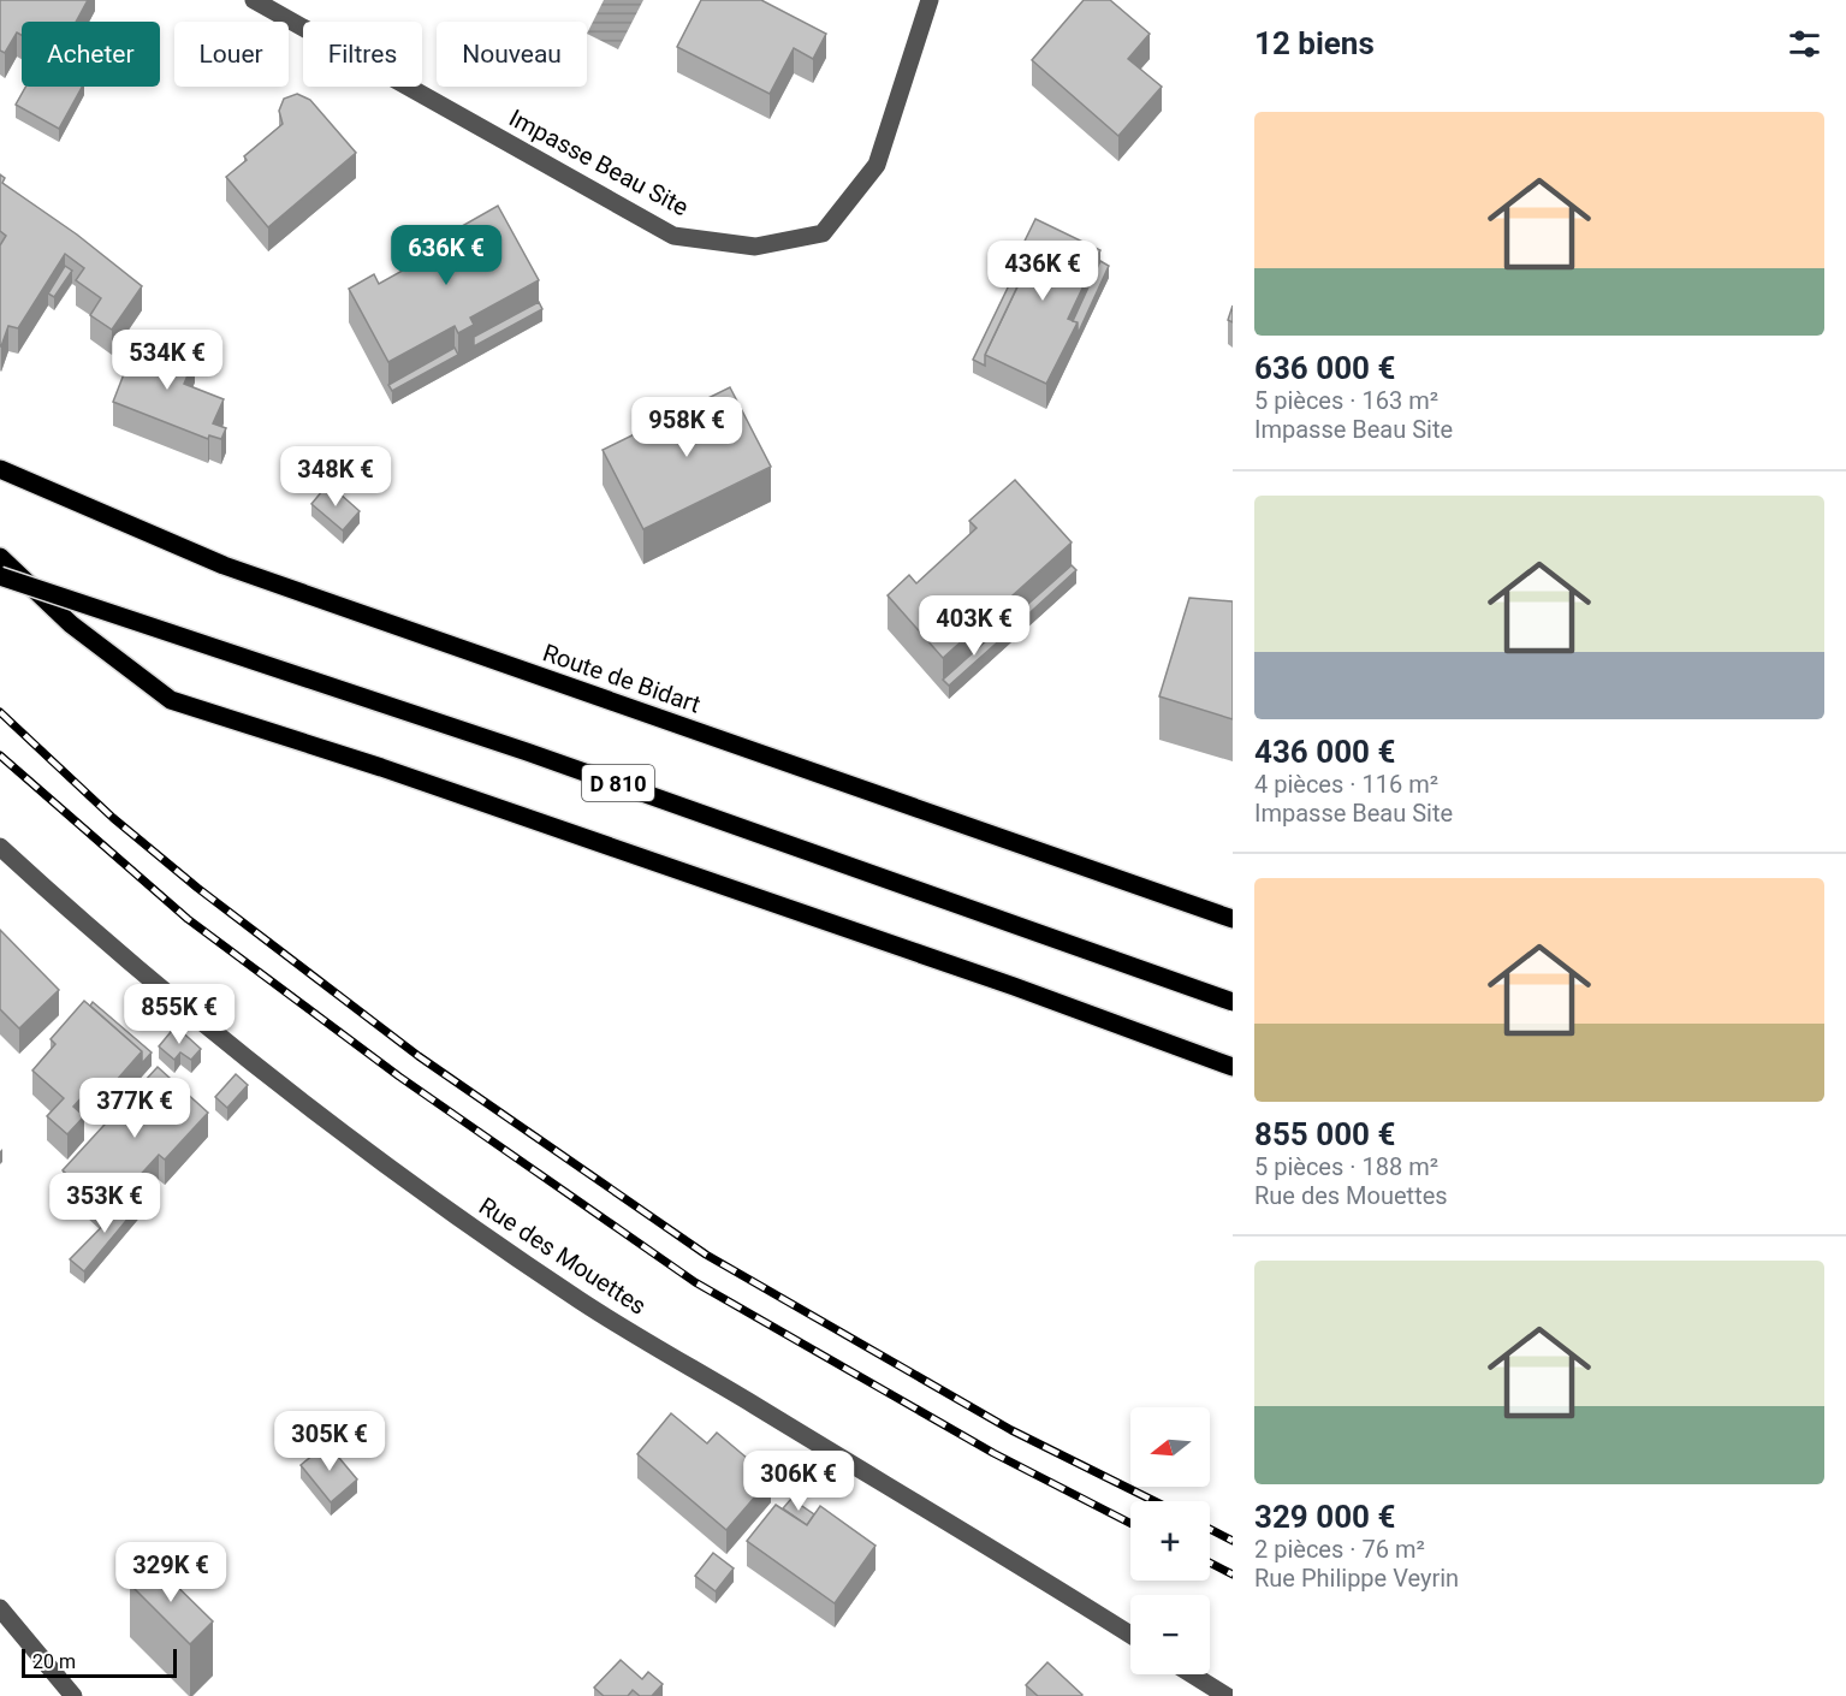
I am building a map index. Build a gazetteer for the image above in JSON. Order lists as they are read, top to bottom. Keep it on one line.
{"streets":{"main road":["Route de Bidart","D 810"],"street":["Impasse Beau Site","Rue des Mouettes"]},"scale_bar":"20 m","north":"left","page":{"heading":"12 biens","chip":["Acheter","Louer","Filtres","Nouveau"],"list":[{"name":"636 000 €","note":"5 pièces · 163 m² · Impasse Beau Site"},{"name":"436 000 €","note":"4 pièces · 116 m² · Impasse Beau Site"},{"name":"855 000 €","note":"5 pièces · 188 m² · Rue des Mouettes"},{"name":"329 000 €","note":"2 pièces · 76 m² · Rue Philippe Veyrin"}],"price":["636K €","436K €","534K €","958K €","348K €","403K €","855K €","377K €","353K €","305K €","306K €","329K €"],"map_buttons":["+","−"],"scale":"20 m"}}
